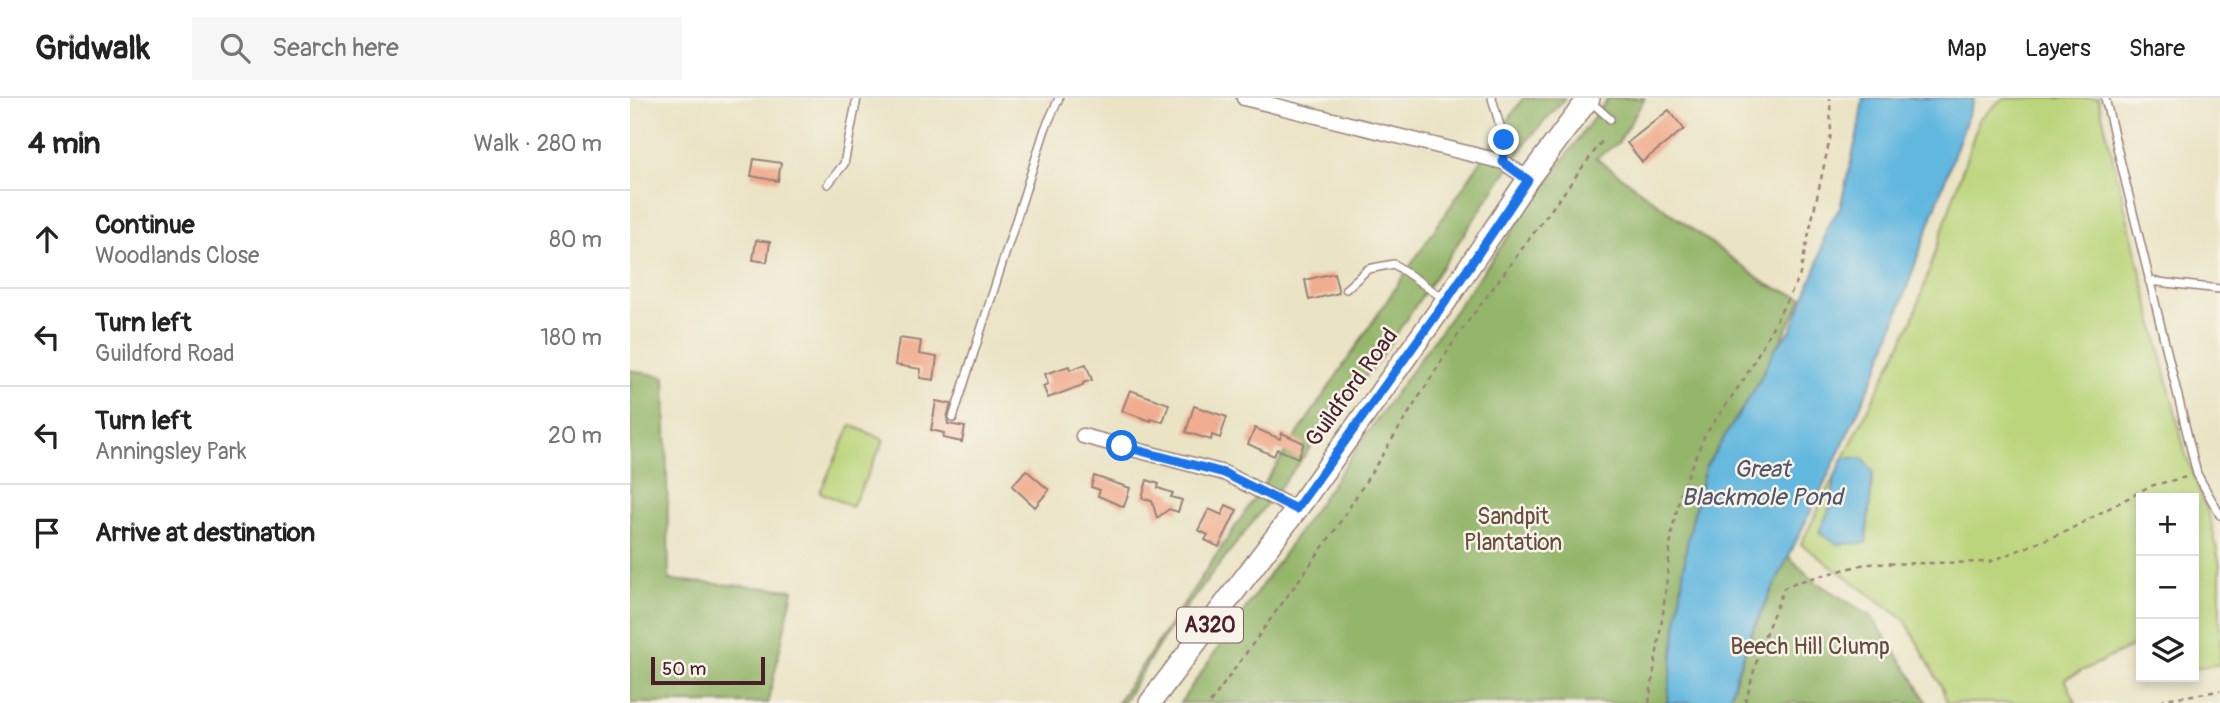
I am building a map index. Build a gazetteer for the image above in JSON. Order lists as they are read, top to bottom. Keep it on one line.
{"streets":{"main road":["Guildford Road","A320"]},"water":["Great Blackmole Pond"],"parks":["Sandpit Plantation","Beech Hill Clump"],"scale_bar":"50 m","page":{"header":"Gridwalk","search":"Search here","nav":["Map","Layers","Share"],"heading":["4 min","Walk · 280 m"],"list":[["Continue","Woodlands Close","80 m"],["Turn left","Guildford Road","180 m"],["Turn left","Anningsley Park","20 m"],"Arrive at destination"],"map_buttons":["+","−"],"scale":"50 m"}}
